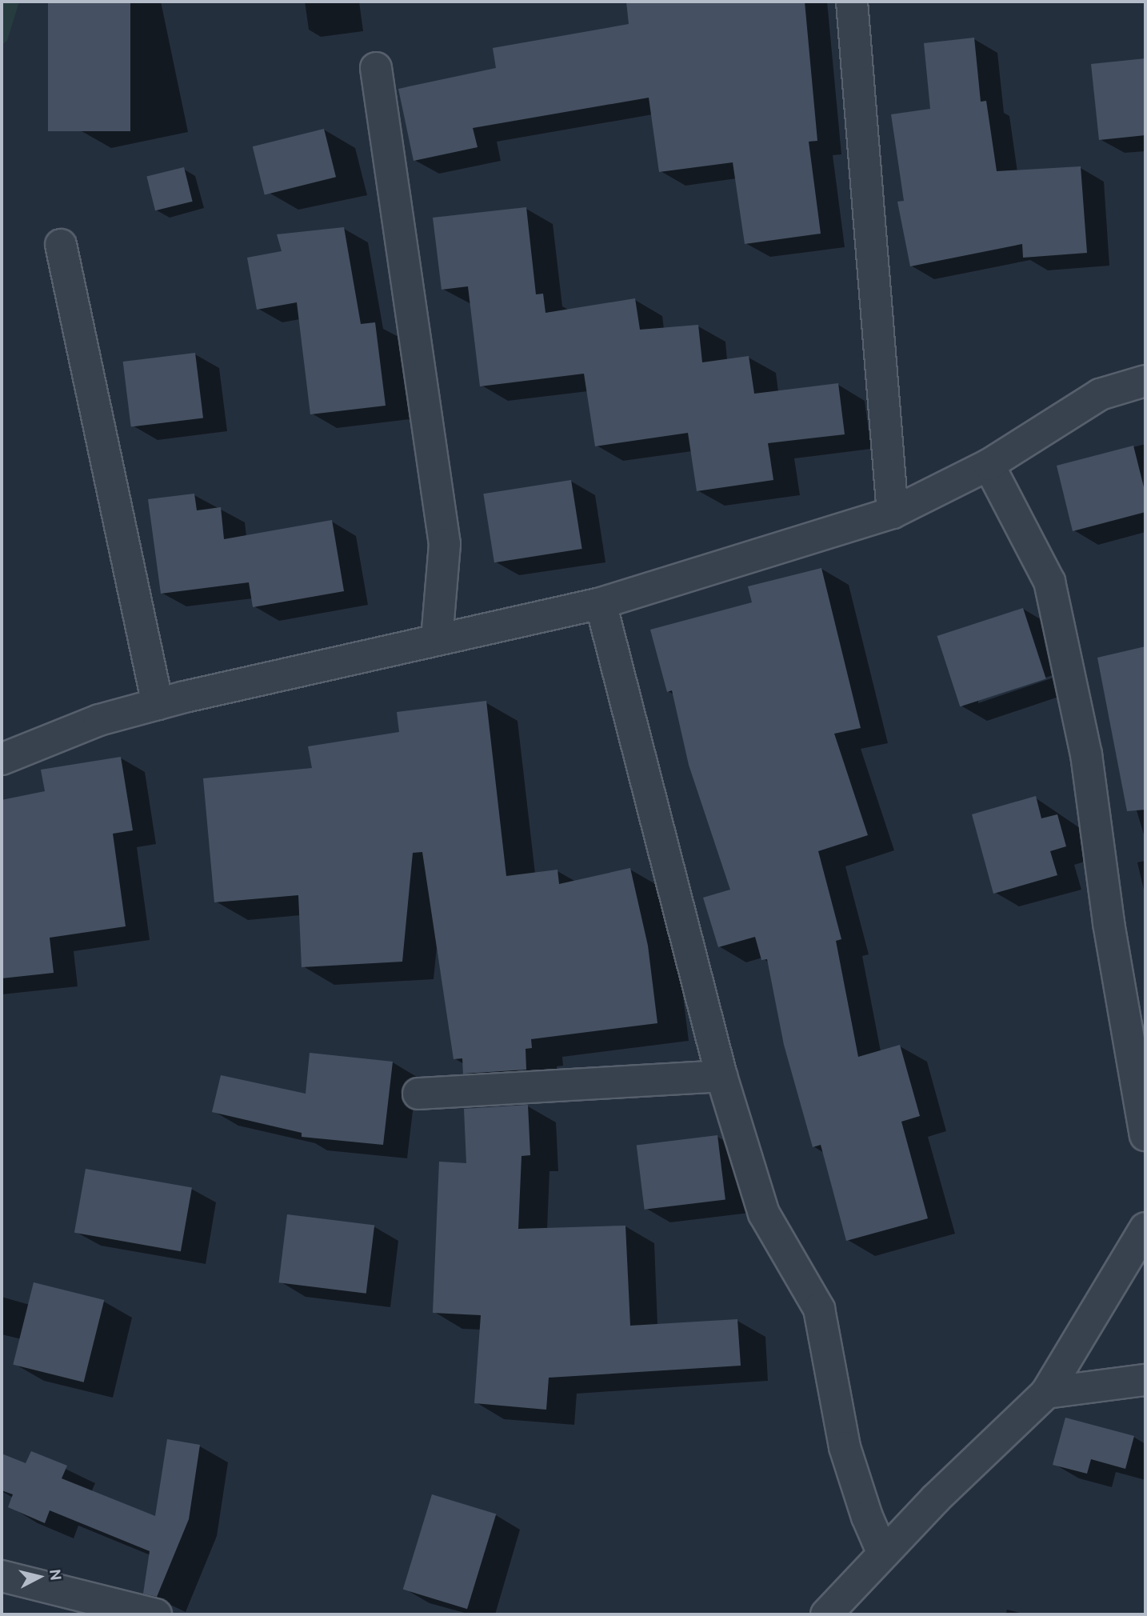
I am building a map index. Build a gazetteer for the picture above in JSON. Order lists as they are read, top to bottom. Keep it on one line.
{"north":"right"}
